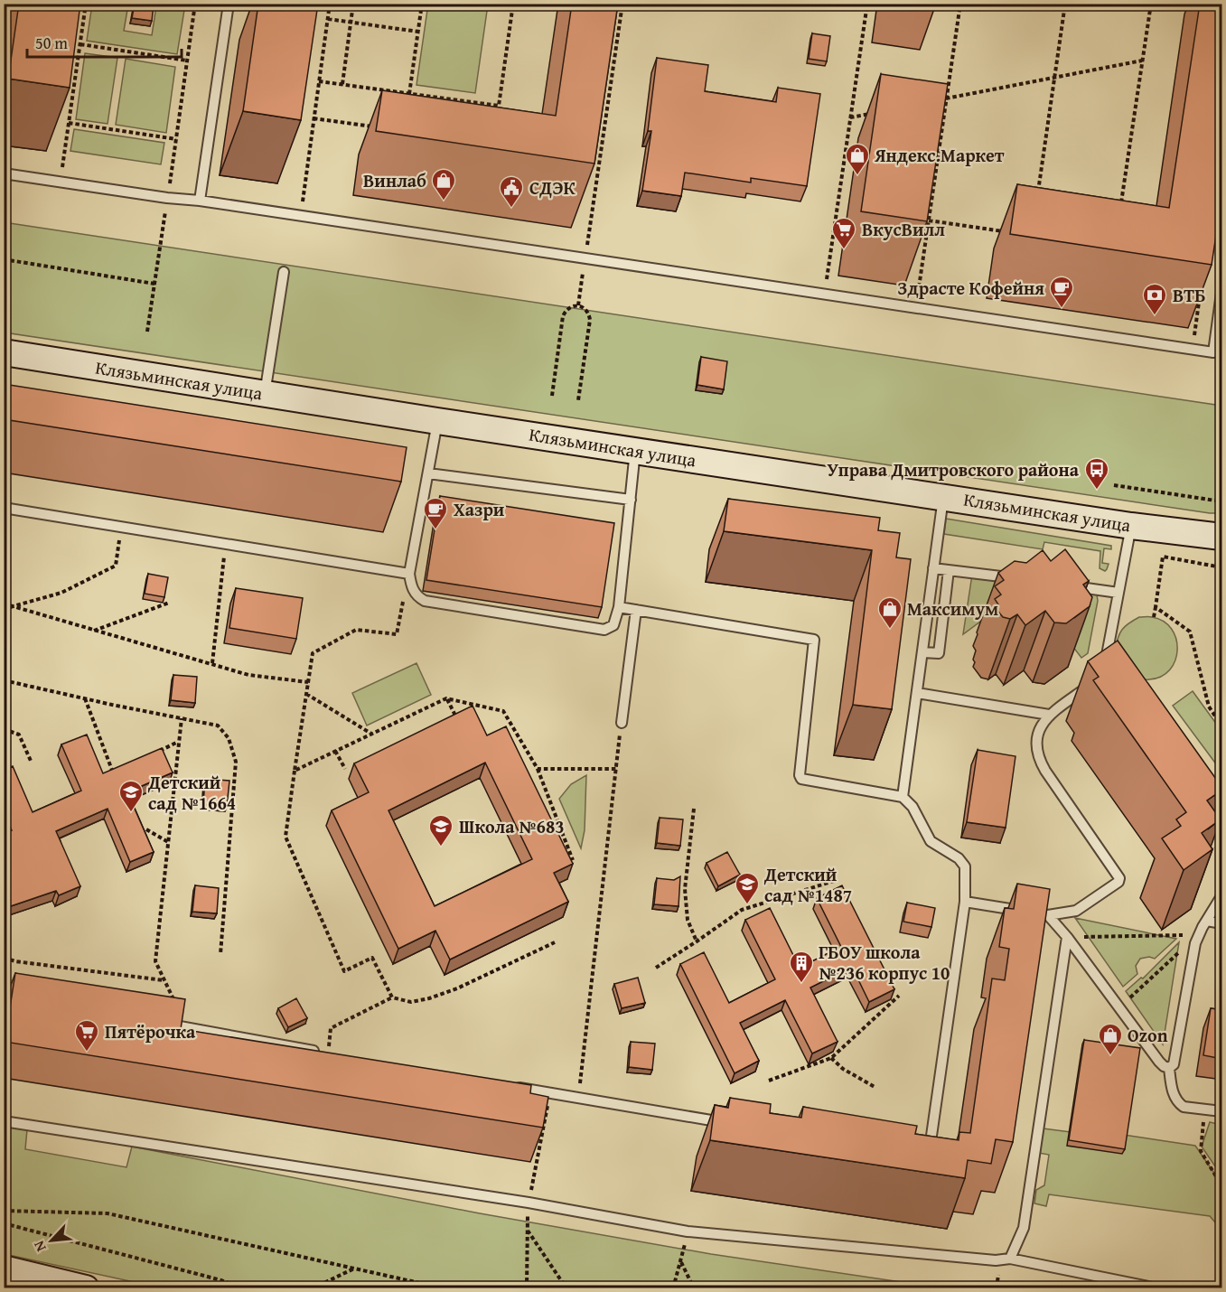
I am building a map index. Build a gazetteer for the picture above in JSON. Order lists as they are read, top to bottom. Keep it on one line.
{"streets":{"street":["Клязьминская улица"]},"places":{"shop":["Яндекс.Маркет","Винлаб","Максимум","Ozon"],"public building":["СДЭК"],"supermarket":["ВкусВилл","Пятёрочка"],"cafe":["Здрасте Кофейня","Хазри"],"bank":["ВТБ"],"bus stop":["Управа Дмитровского района"],"school or university":["Детский сад №1664","Школа №683","Детский сад №1487"],"building":["ГБОУ школа №236 корпус 10"]},"scale_bar":"50 m","north":"bottom left"}
